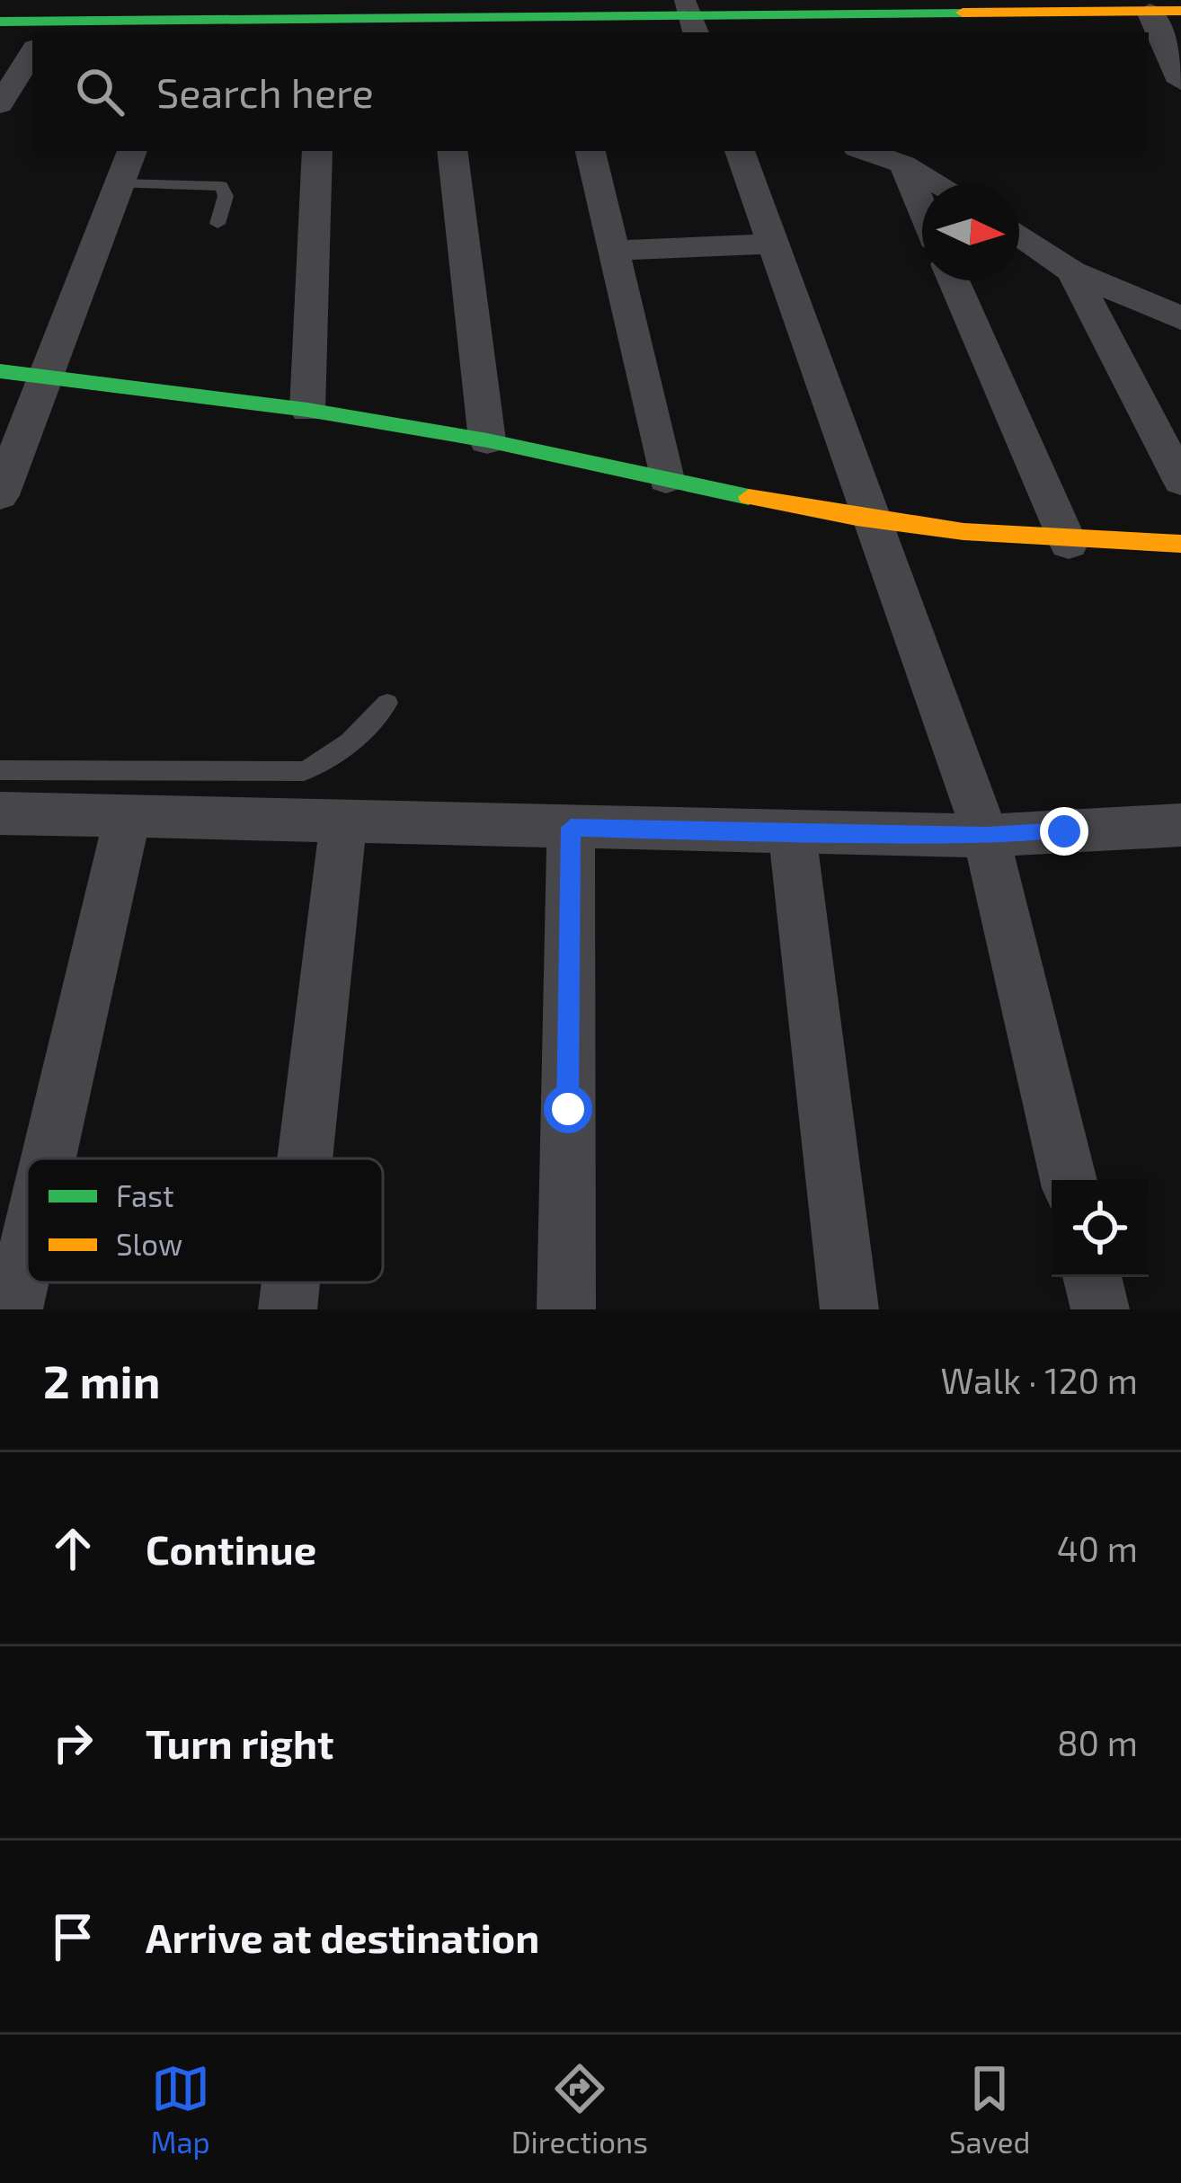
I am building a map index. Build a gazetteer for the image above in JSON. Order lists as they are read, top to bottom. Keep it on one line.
{"legend":["Fast","Slow"],"north":"right","page":{"search":"Search here","heading":["2 min","Walk · 120 m"],"list":[["Continue","40 m"],["Turn right","80 m"],"Arrive at destination"],"nav":["Map","Directions","Saved"]}}
